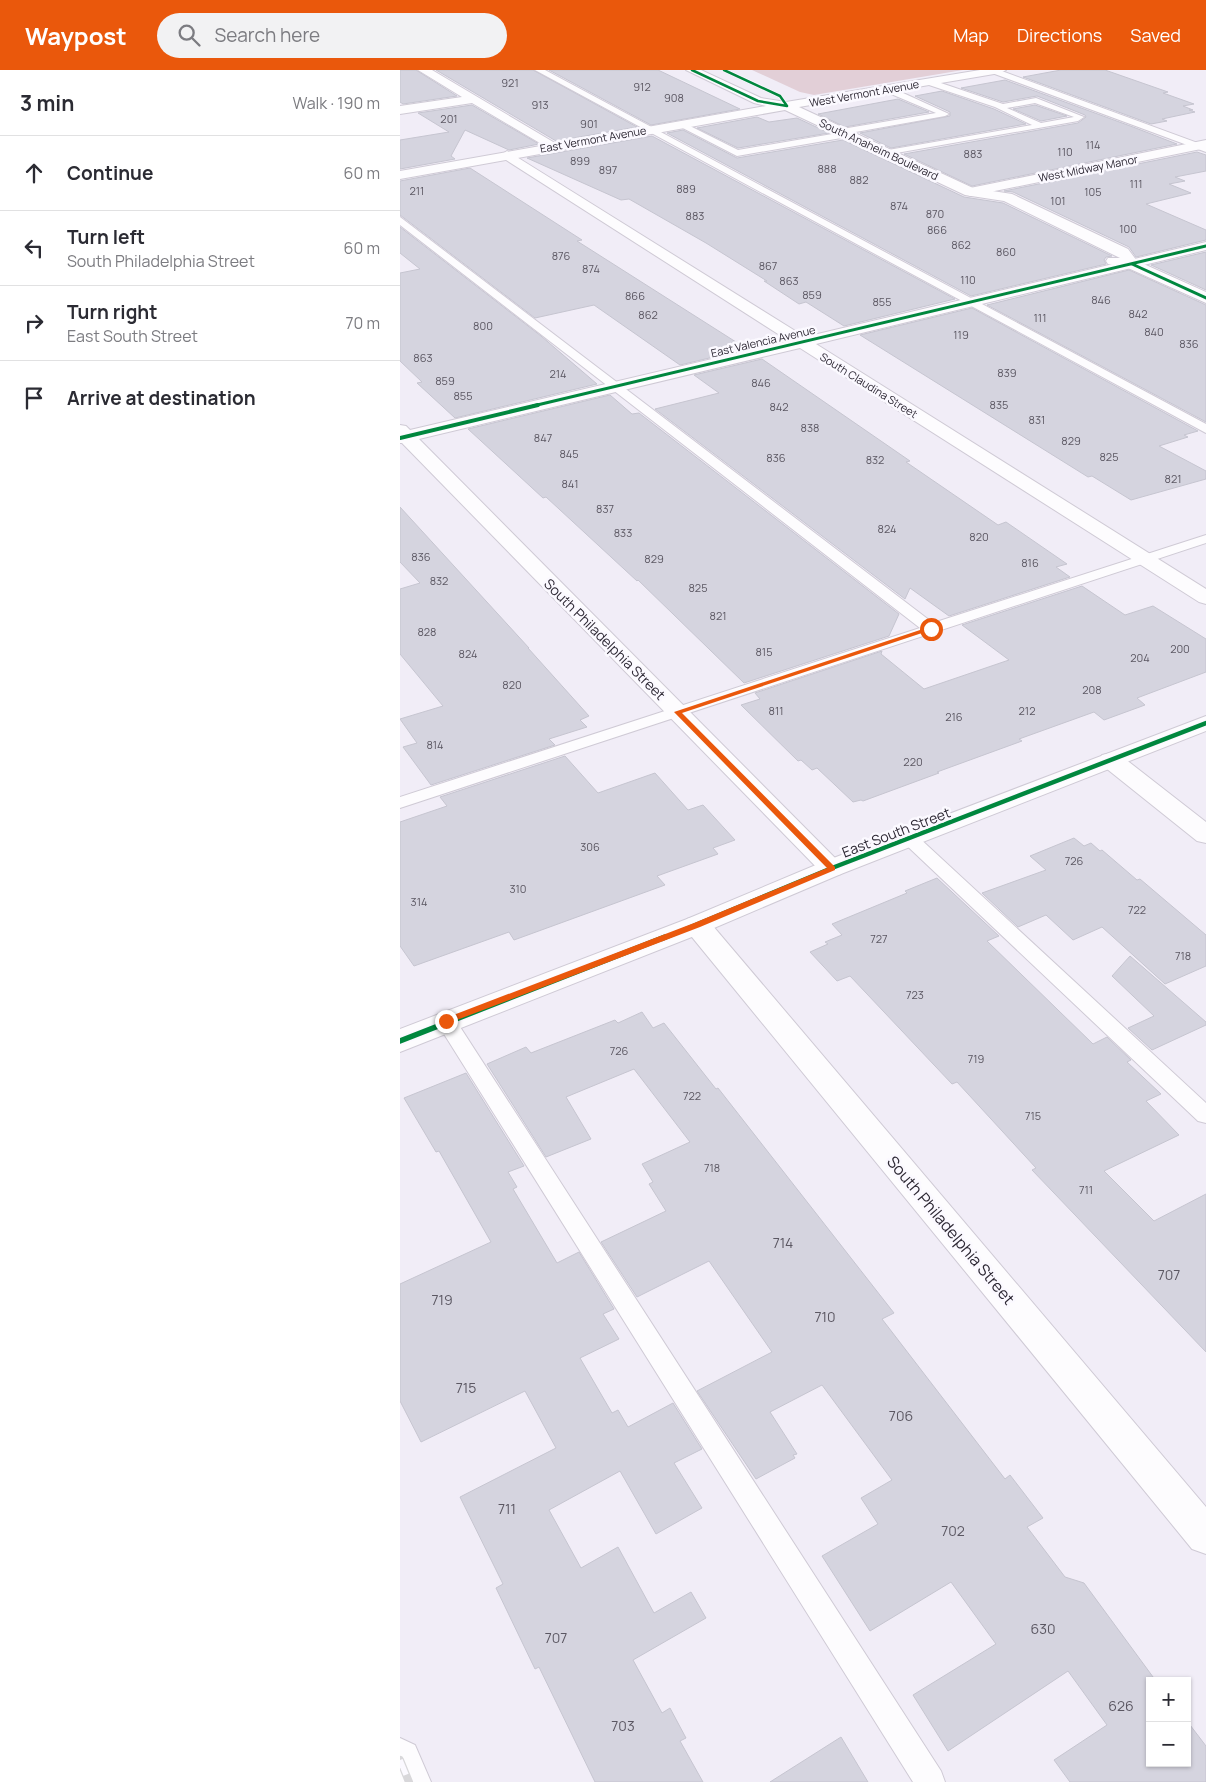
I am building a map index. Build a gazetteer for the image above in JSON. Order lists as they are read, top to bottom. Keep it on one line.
{"streets":{"street":["West Vermont Avenue","East Vermont Avenue","South Anaheim Boulevard","West Midway Manor","East Valencia Avenue","South Claudina Street","South Philadelphia Street","East South Street"]},"crossings":[["West Vermont Avenue","East Vermont Avenue"],["West Vermont Avenue","South Anaheim Boulevard"],["East Vermont Avenue","South Anaheim Boulevard"],["East Vermont Avenue","South Claudina Street"],["South Anaheim Boulevard","West Midway Manor"],["South Anaheim Boulevard","East Valencia Avenue"],["East Valencia Avenue","South Claudina Street"],["East Valencia Avenue","South Philadelphia Street"],["South Philadelphia Street","East South Street"]],"house_numbers":["921","912","908","913","201","901","114","110","883","899","888","897","882","111","889","211","105","101","874","870","883","100","866","862","860","876","867","874","110","863","859","866","846","855","842","862","111","800","840","119","836","863","839","214","859","846","855","835","842","831","838","847","829","845","825","836","832","821","841","837","824","833","820","836","829","816","832","825","821","828","200","815","824","204","820","208","811","212","216","814","220","306","726","310","314","722","727","718","723","726","719","722","715","718","711","714","707","719","710","715","706","711","702","630","707","626","703"],"page":{"header":"Waypost","search":"Search here","nav":["Map","Directions","Saved"],"heading":["3 min","Walk · 190 m"],"list":[["Continue","60 m"],["Turn left","South Philadelphia Street","60 m"],["Turn right","East South Street","70 m"],"Arrive at destination"],"map_buttons":["+","−"]}}
